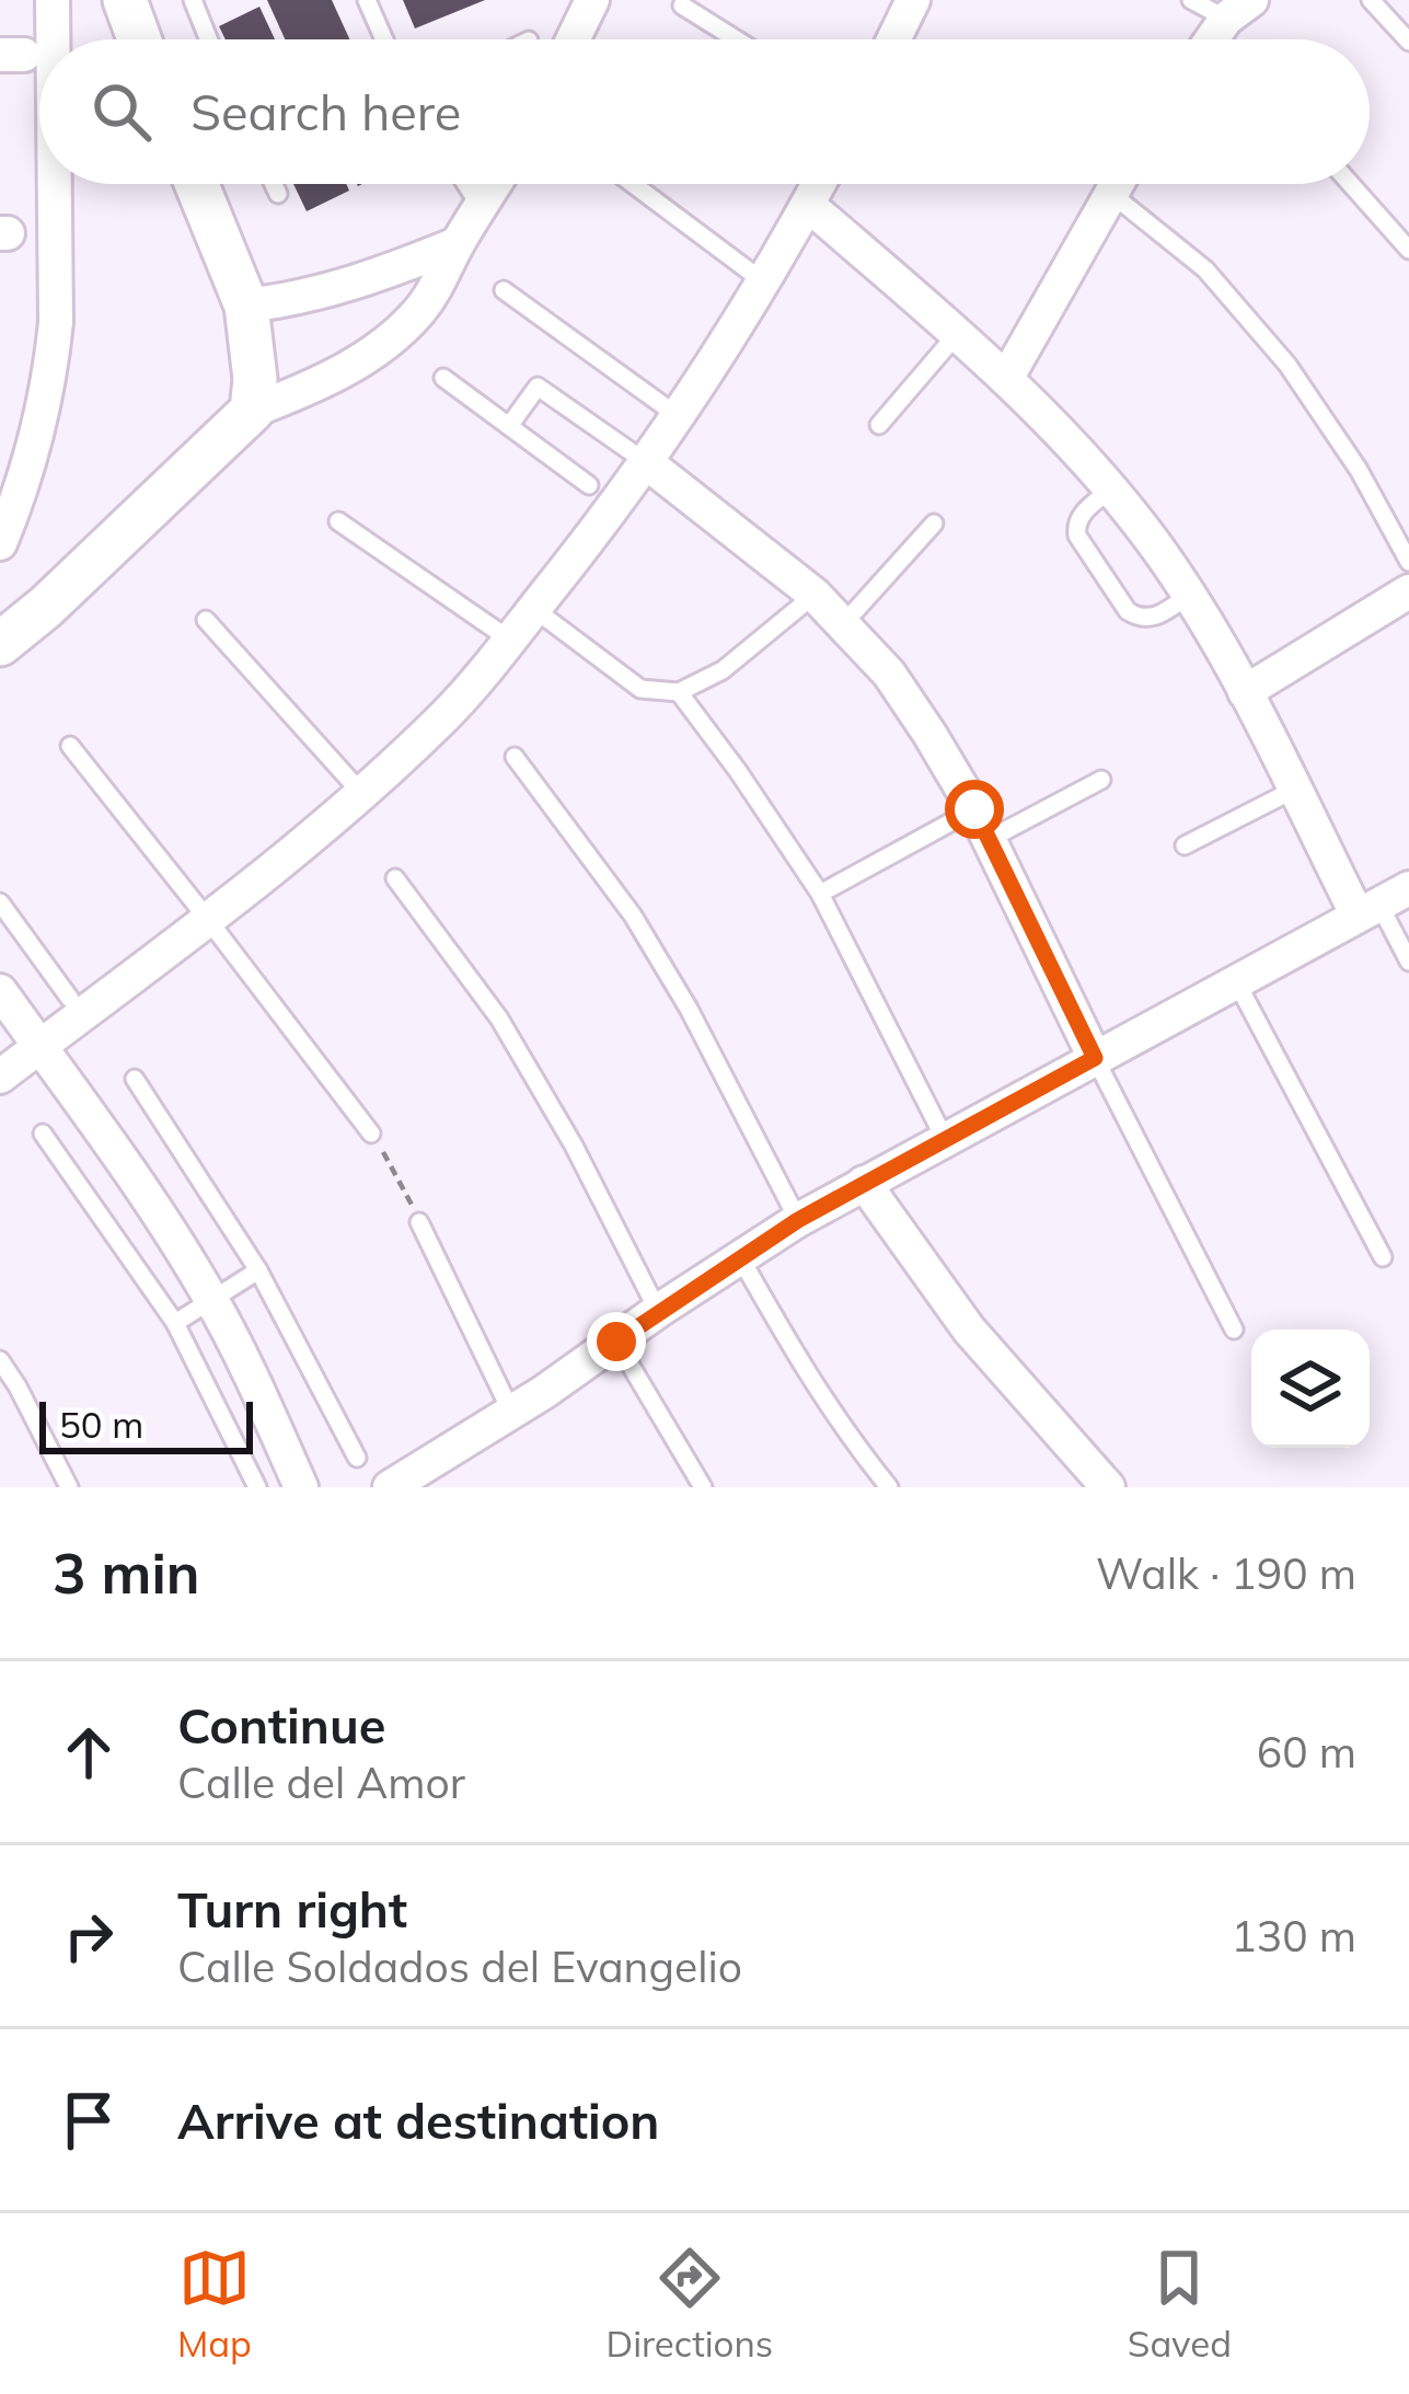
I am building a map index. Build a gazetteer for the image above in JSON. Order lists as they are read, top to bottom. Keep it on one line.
{"scale_bar":"50 m","page":{"search":"Search here","scale":"50 m","heading":["3 min","Walk · 190 m"],"list":[["Continue","Calle del Amor","60 m"],["Turn right","Calle Soldados del Evangelio","130 m"],"Arrive at destination"],"nav":["Map","Directions","Saved"]}}
